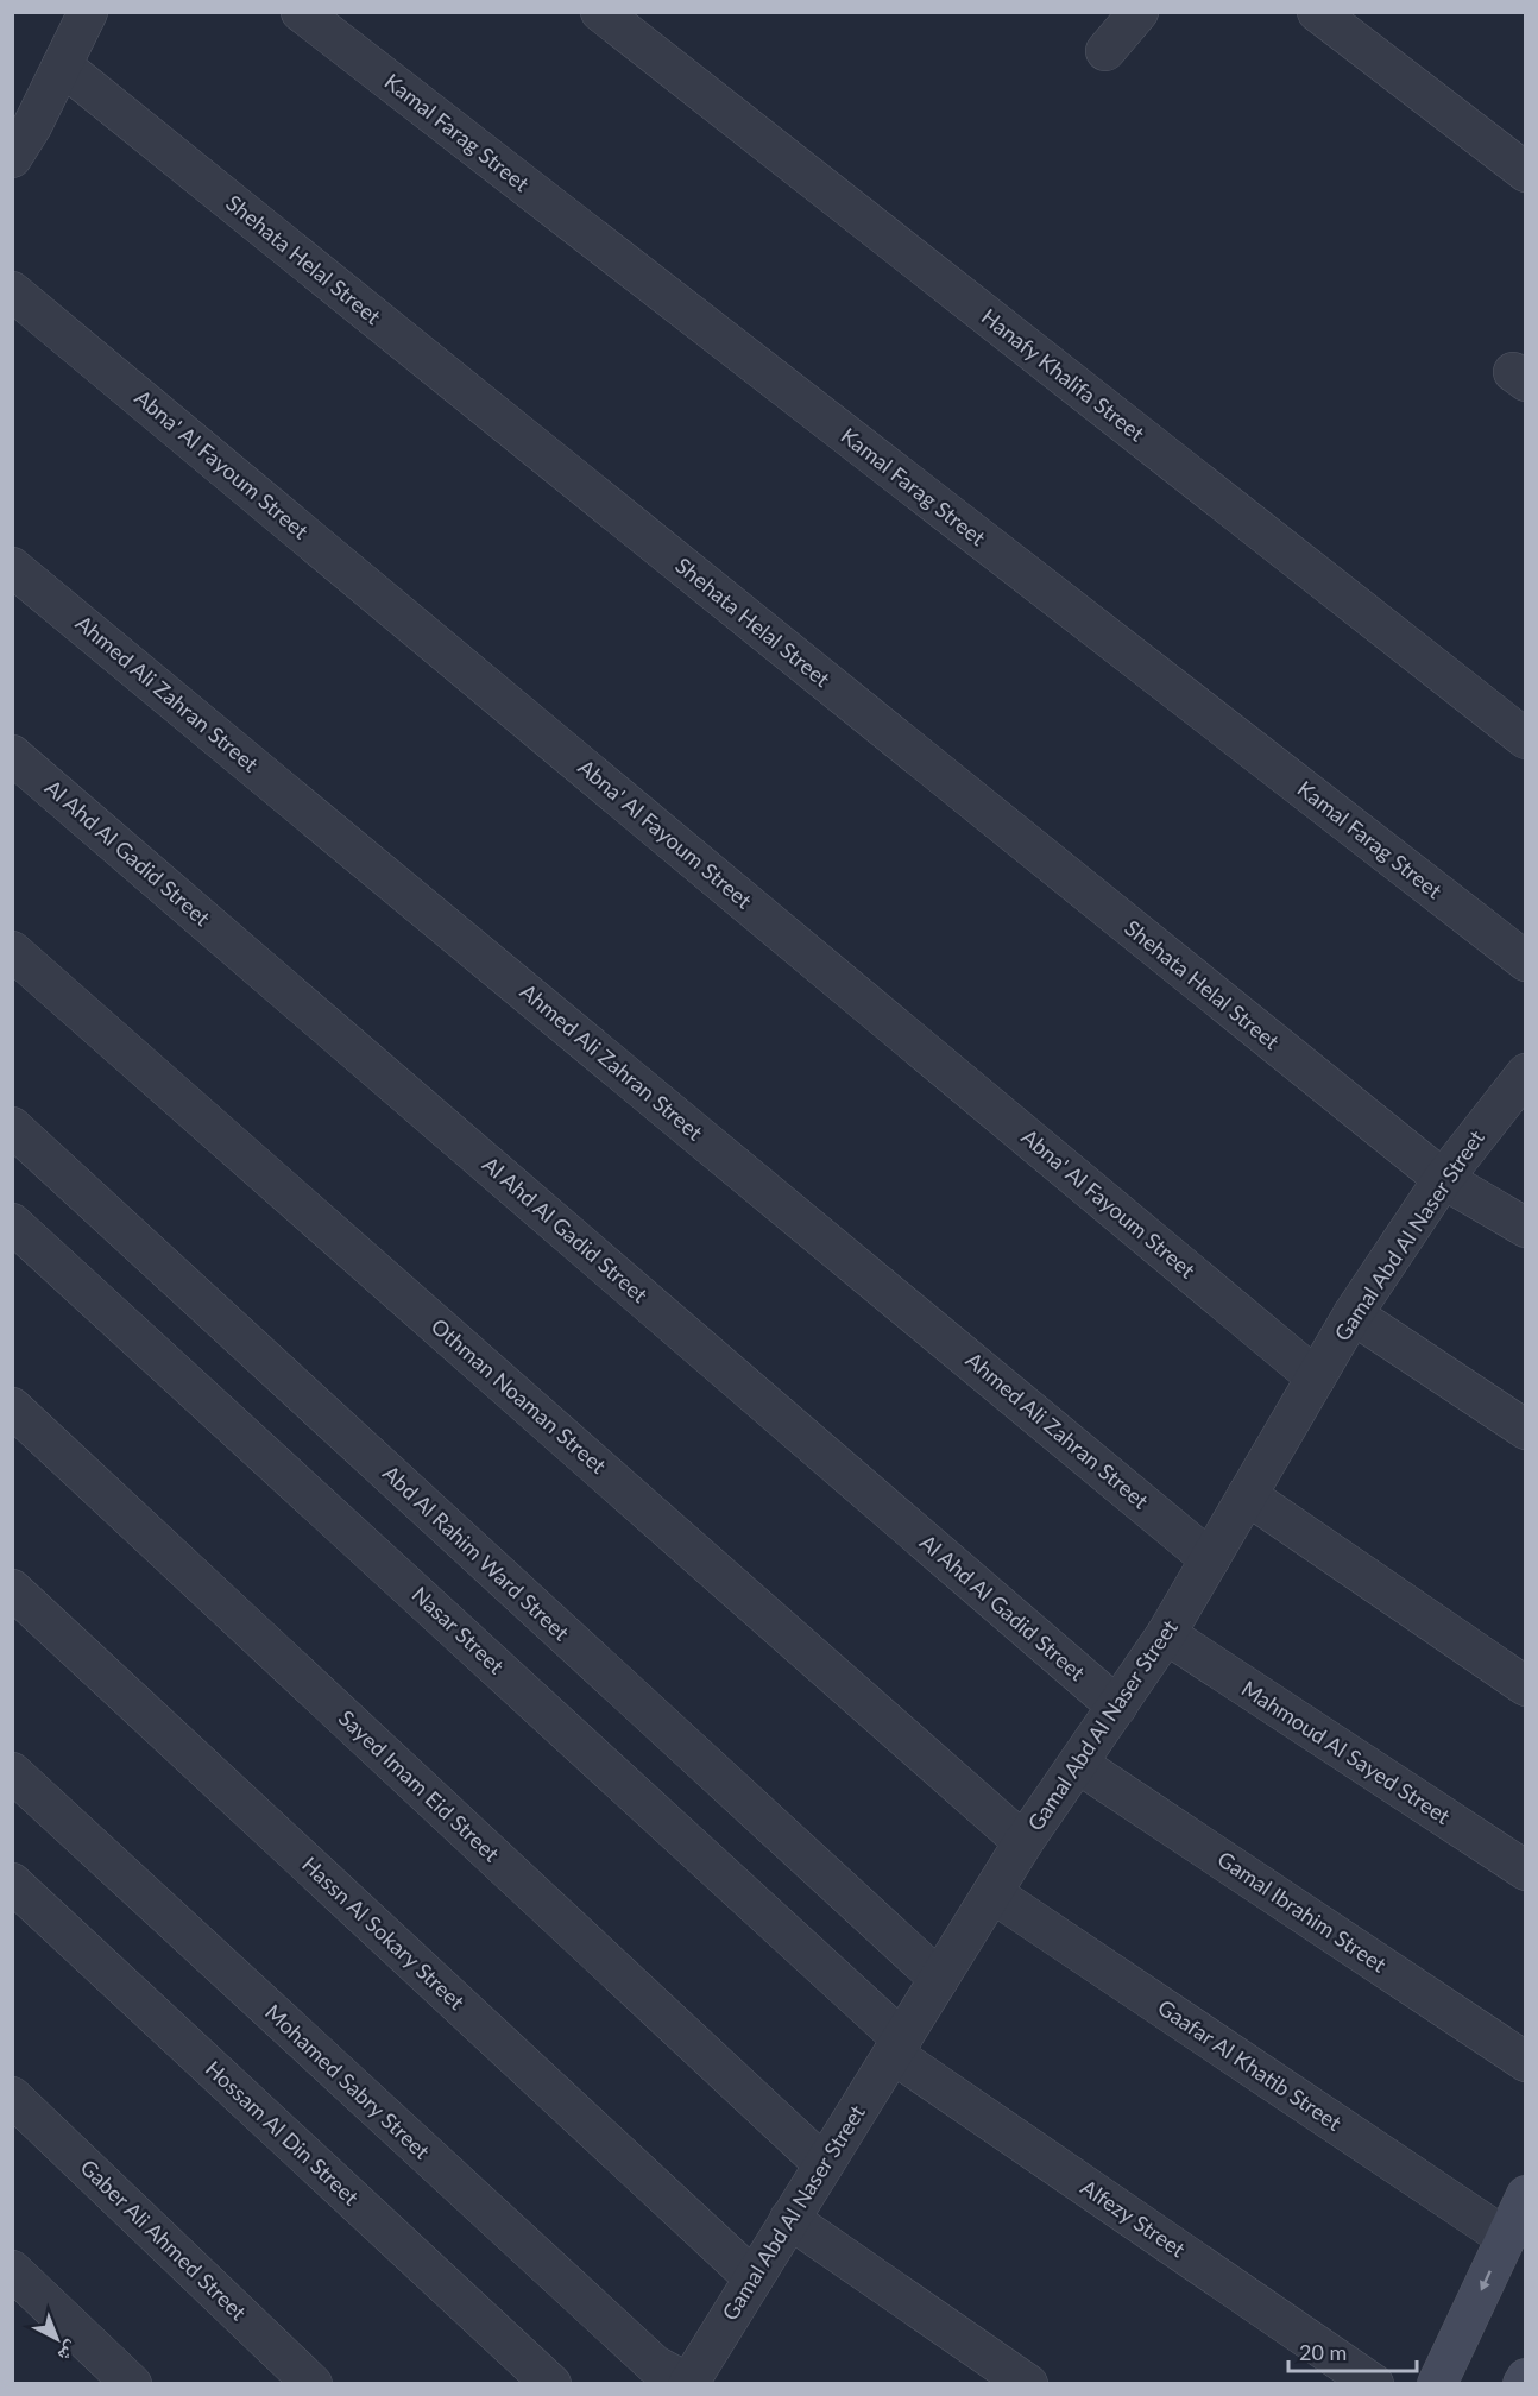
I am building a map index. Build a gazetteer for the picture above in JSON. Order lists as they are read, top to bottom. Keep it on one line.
{"streets":{"street":["Kamal Farag Street","Shehata Helal Street","Hanafy Khalifa Street","Abna' Al Fayoum Street","Ahmed Ali Zahran Street","Al Ahd Al Gadid Street","Gamal Abd Al Naser Street","Othman Noaman Street","Abd Al Rahim Ward Street","Nasar Street","Mahmoud Al Sayed Street","Sayed Imam Eid Street","Gamal Ibrahim Street","Hassn Al Sokary Street","Gaafar Al Khatib Street","Mohamed Sabry Street","Hossam Al Din Street","Alfezy Street","Gaber Ali Ahmed Street"]},"crossings":[["Shehata Helal Street","Gamal Abd Al Naser Street"],["Abna' Al Fayoum Street","Gamal Abd Al Naser Street"],["Ahmed Ali Zahran Street","Gamal Abd Al Naser Street"],["Al Ahd Al Gadid Street","Gamal Abd Al Naser Street"],["Gamal Abd Al Naser Street","Othman Noaman Street"],["Gamal Abd Al Naser Street","Abd Al Rahim Ward Street"],["Gamal Abd Al Naser Street","Nasar Street"],["Gamal Abd Al Naser Street","Mahmoud Al Sayed Street"],["Gamal Abd Al Naser Street","Sayed Imam Eid Street"],["Gamal Abd Al Naser Street","Gamal Ibrahim Street"],["Gamal Abd Al Naser Street","Hassn Al Sokary Street"],["Gamal Abd Al Naser Street","Gaafar Al Khatib Street"],["Gamal Abd Al Naser Street","Mohamed Sabry Street"],["Gamal Abd Al Naser Street","Alfezy Street"],["Nasar Street","Alfezy Street"]],"scale_bar":"20 m","north":"bottom right"}
